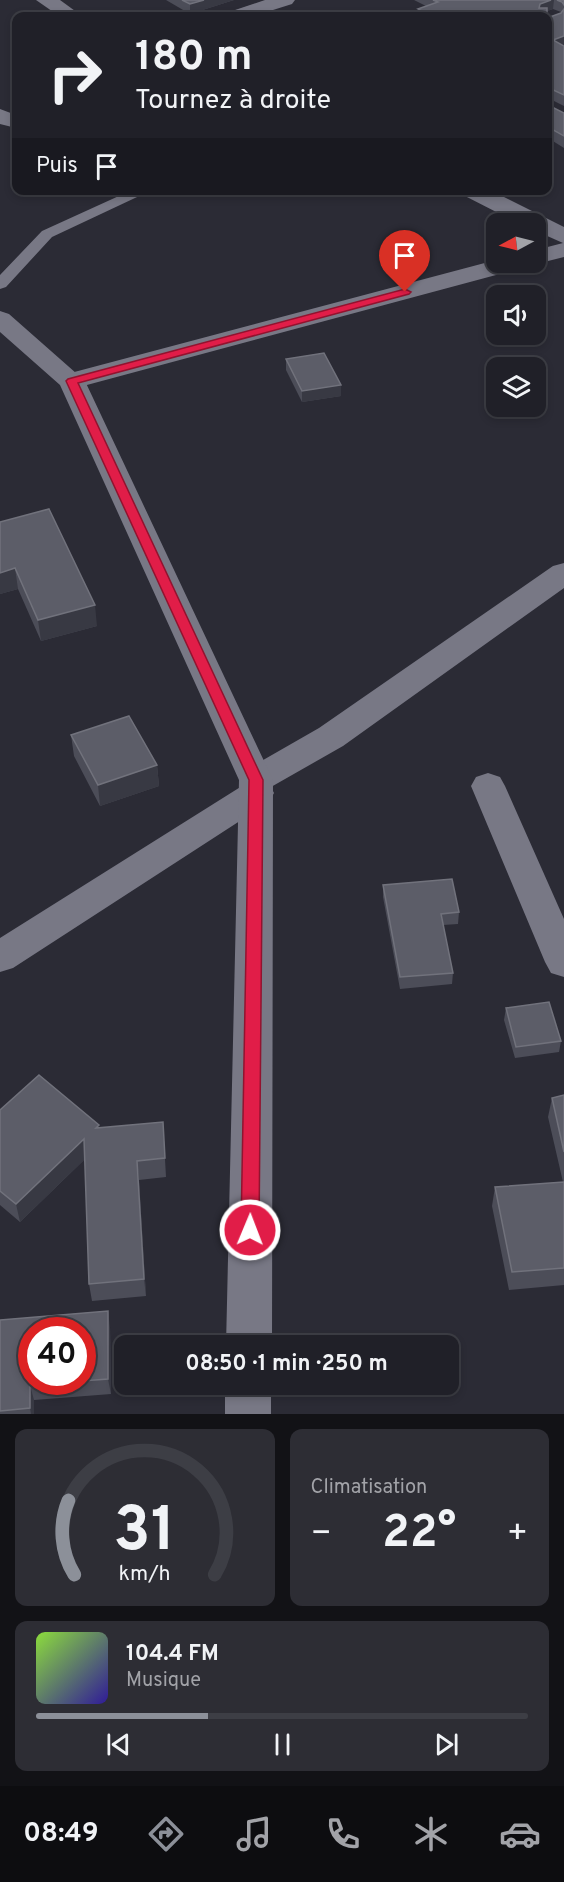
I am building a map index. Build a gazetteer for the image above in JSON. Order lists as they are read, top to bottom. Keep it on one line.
{"north":"left","page":{"turn":["180 m","Tournez à droite"],"then":"Puis","limit":"40","trip":"08:50 · 1 min · 250 m","tile":"Climatisation","heat":["−","22°","+"],"song":["104.4 FM","Musique"],"tabs":"08:49","gauge":["31","km/h"]}}
